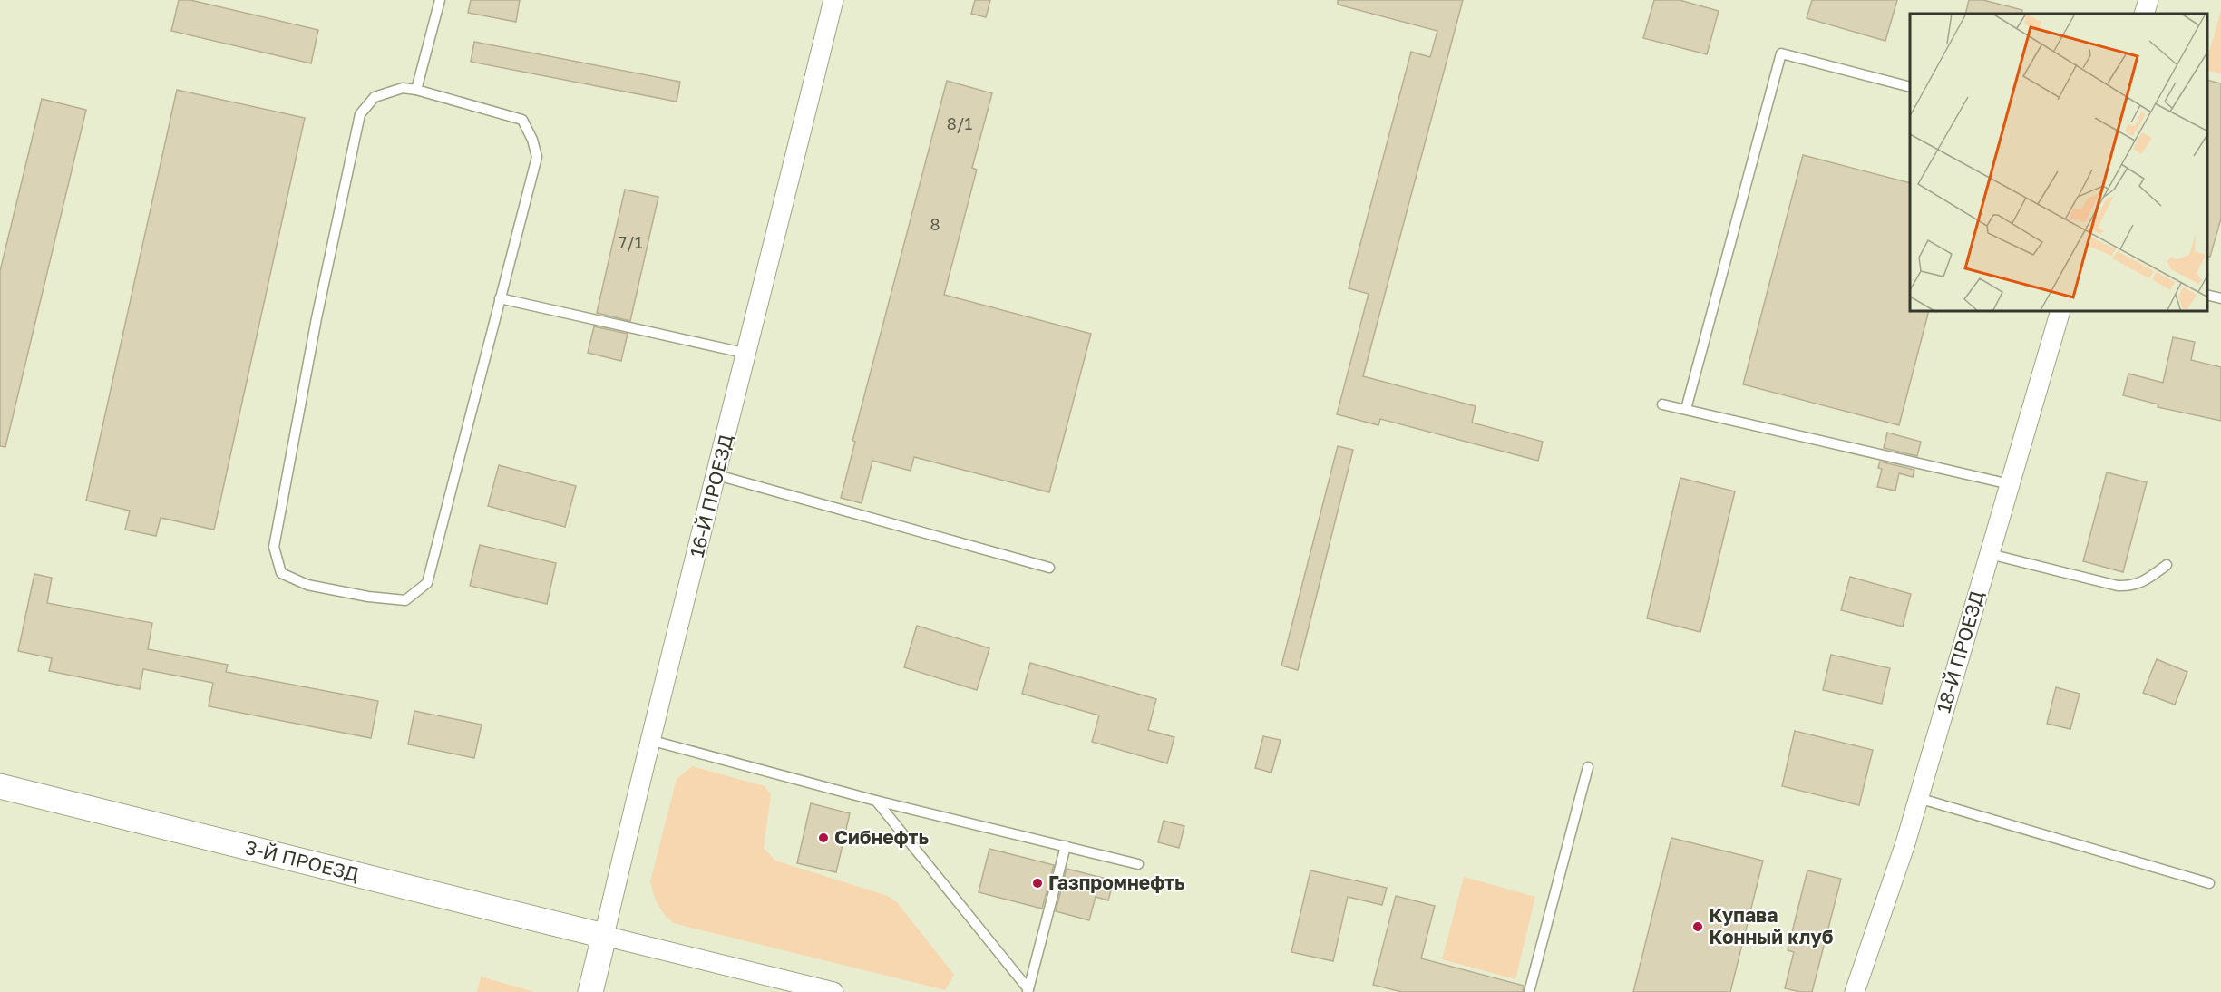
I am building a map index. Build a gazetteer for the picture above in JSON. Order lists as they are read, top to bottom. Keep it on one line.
{"streets":{"street":["16-Й ПРОЕЗД","18-Й ПРОЕЗД","3-Й ПРОЕЗД"]},"crossings":[["16-Й ПРОЕЗД","3-Й ПРОЕЗД"]],"places":["Сибнефть","Газпромнефть","Купава Конный клуб"],"house_numbers":["8/1","8","7/1"]}
